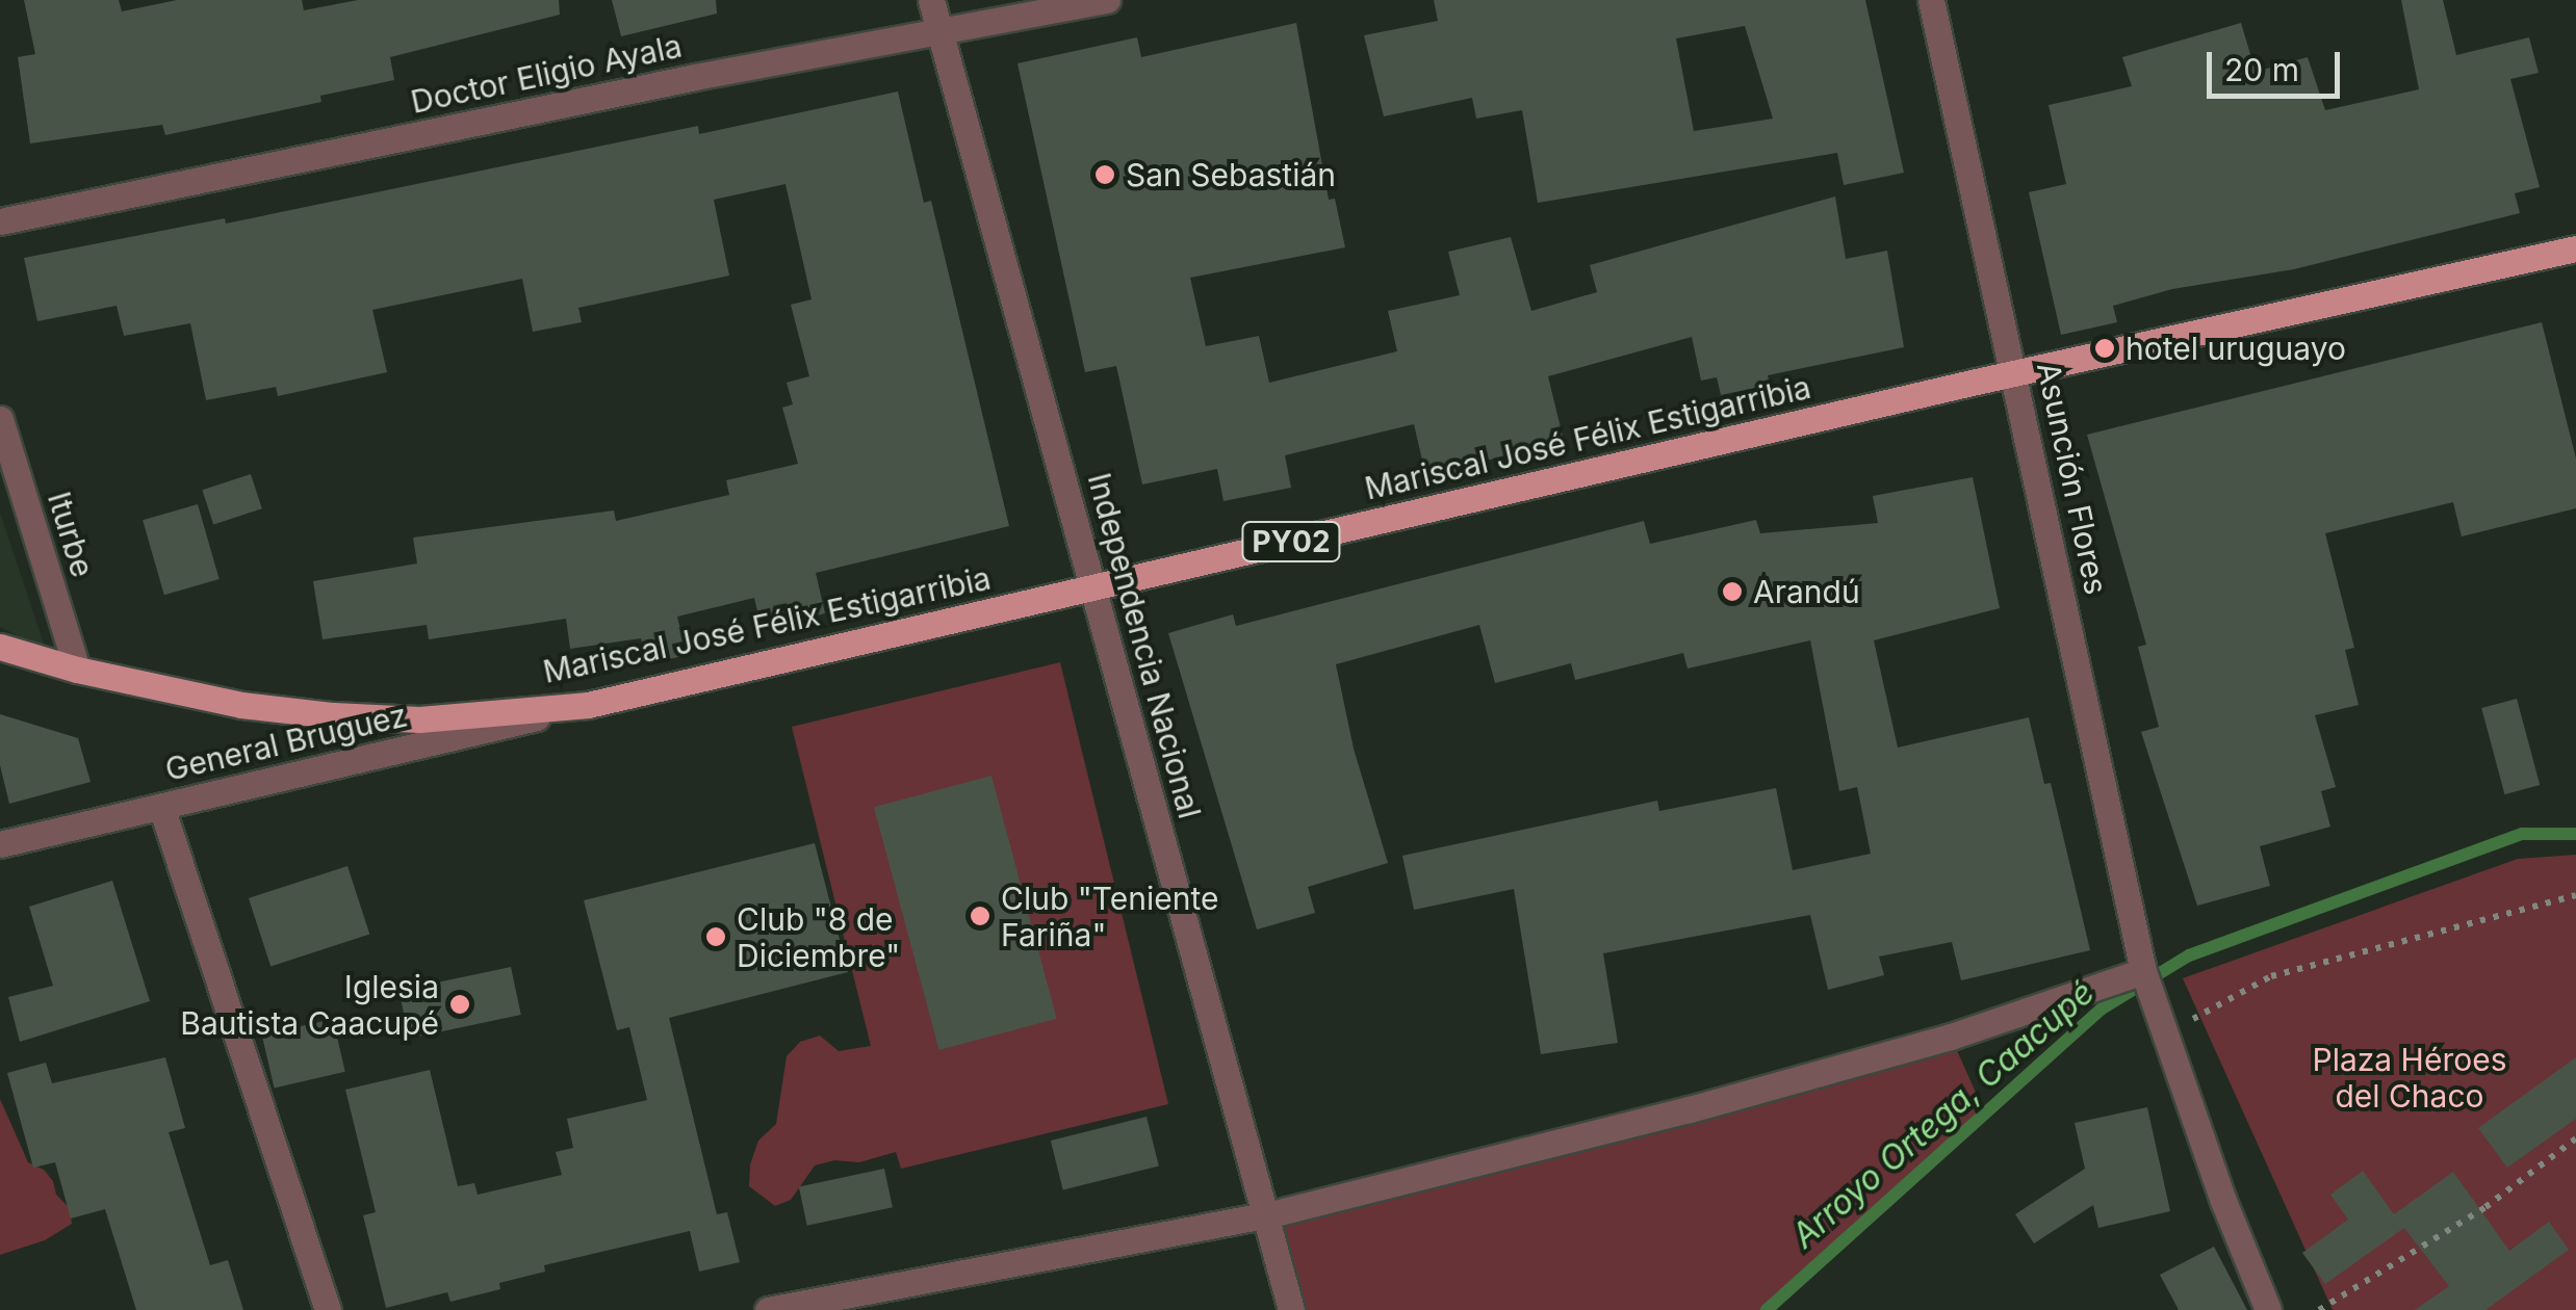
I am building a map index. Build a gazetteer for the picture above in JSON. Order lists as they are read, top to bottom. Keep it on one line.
{"streets":{"main road":["Mariscal José Félix Estigarribia","PY02"],"street":["Doctor Eligio Ayala","Asunción Flores","Iturbe","Independencia Nacional","General Bruguez"]},"crossings":[["Doctor Eligio Ayala","Independencia Nacional"],["Mariscal José Félix Estigarribia","Asunción Flores"],["Mariscal José Félix Estigarribia","Iturbe"],["Mariscal José Félix Estigarribia","Independencia Nacional"],["Mariscal José Félix Estigarribia","General Bruguez"]],"water":["Arroyo Ortega, Caacupé"],"parks":["Plaza Héroes del Chaco"],"places":["San Sebastián","hotel uruguayo","Arandú","Club \"Teniente Fariña\"","Club \"8 de Diciembre\"","Iglesia Bautista Caacupé"],"scale_bar":"20 m"}
